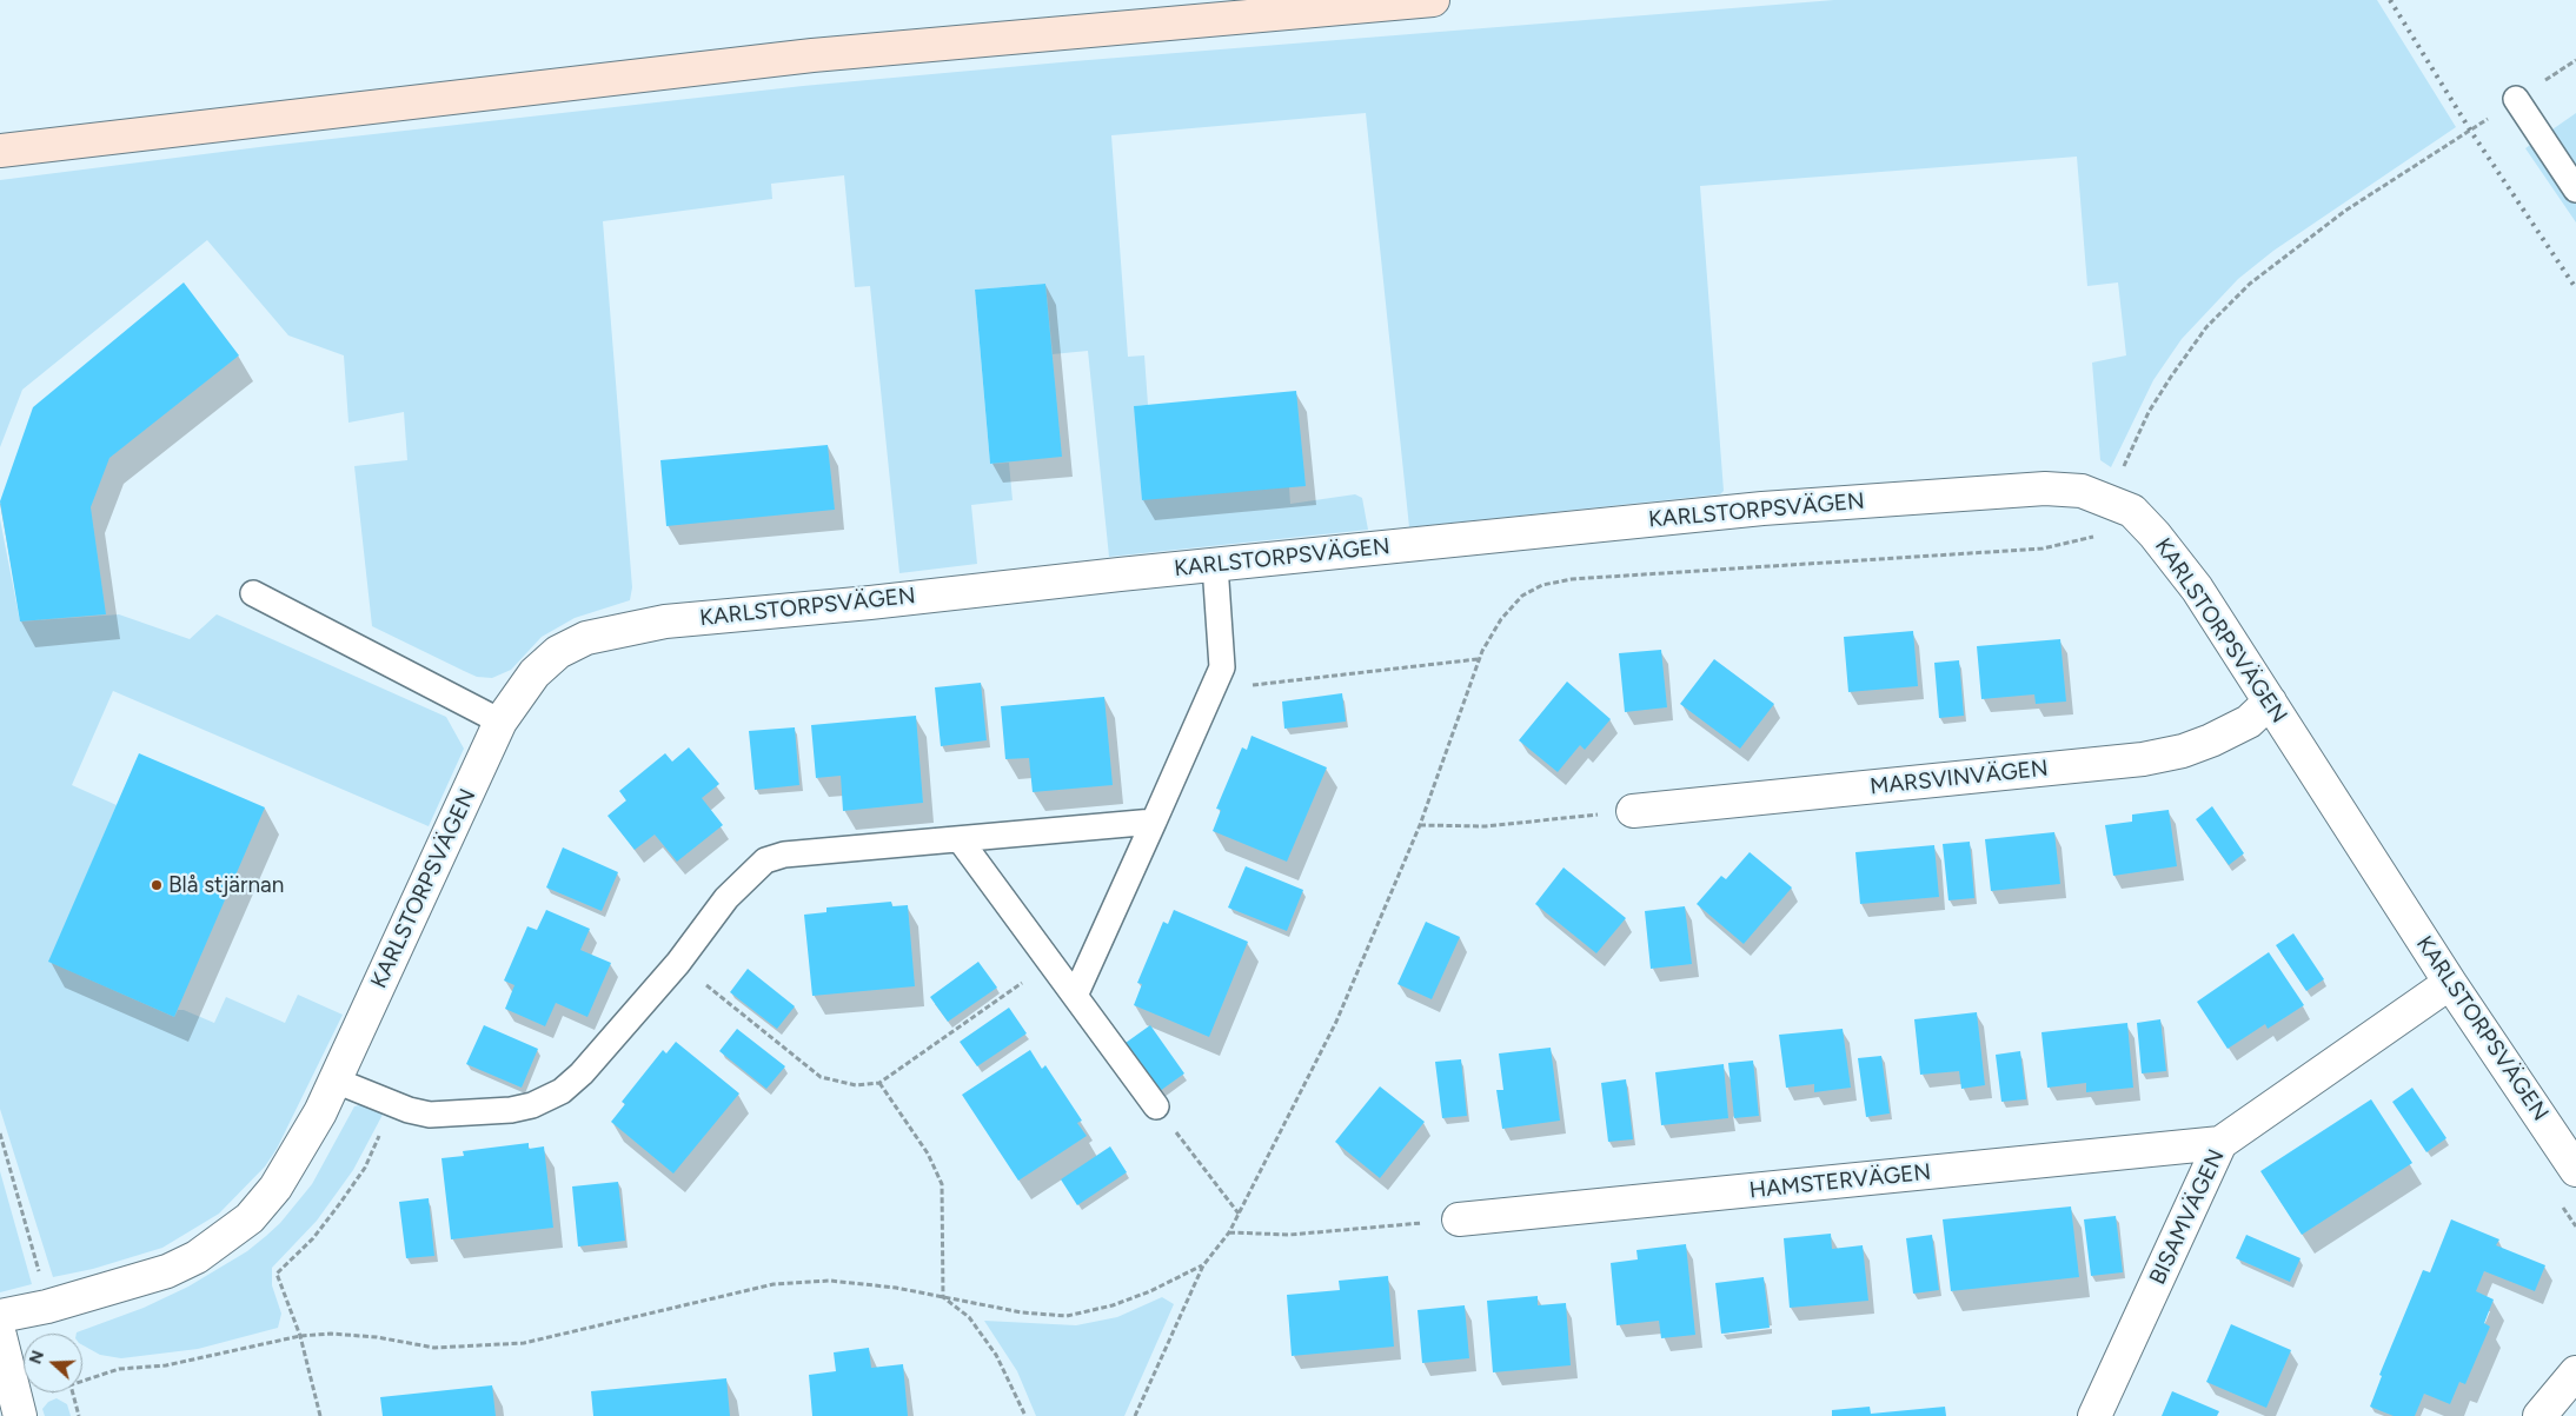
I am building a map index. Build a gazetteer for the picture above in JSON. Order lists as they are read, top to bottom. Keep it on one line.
{"streets":{"street":["KARLSTORPSVÄGEN","MARSVINVÄGEN","HAMSTERVÄGEN","BISAMVÄGEN"]},"crossings":[["KARLSTORPSVÄGEN","MARSVINVÄGEN"],["KARLSTORPSVÄGEN","BISAMVÄGEN"],["HAMSTERVÄGEN","BISAMVÄGEN"]],"places":["Blå stjärnan"],"north":"left"}
